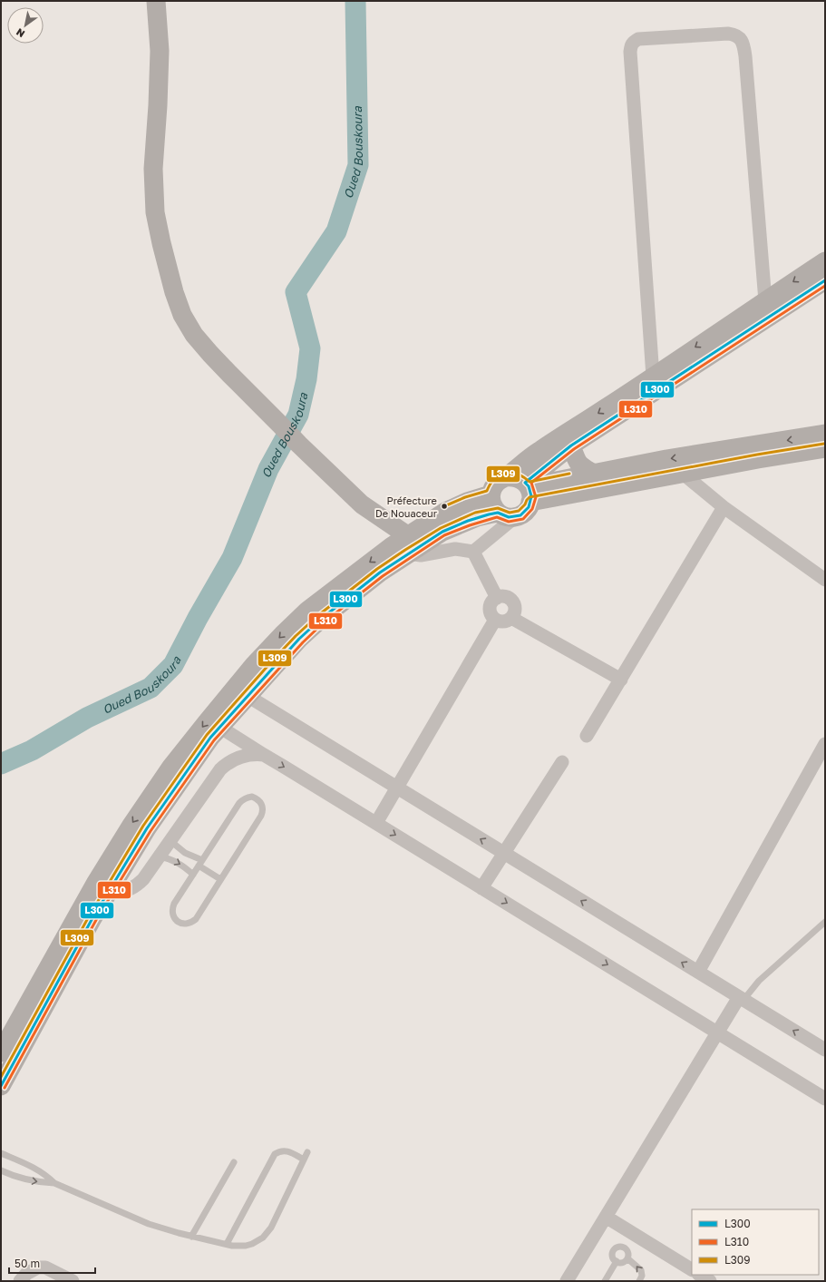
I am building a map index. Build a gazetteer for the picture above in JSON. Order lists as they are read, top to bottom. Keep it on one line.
{"water":["Oued Bouskoura"],"places":["Préfecture De Nouaceur"],"lines":["transit line L300","transit line L310","transit line L309"],"legend":["L300","L310","L309"],"scale_bar":"50 m","north":"bottom left"}
